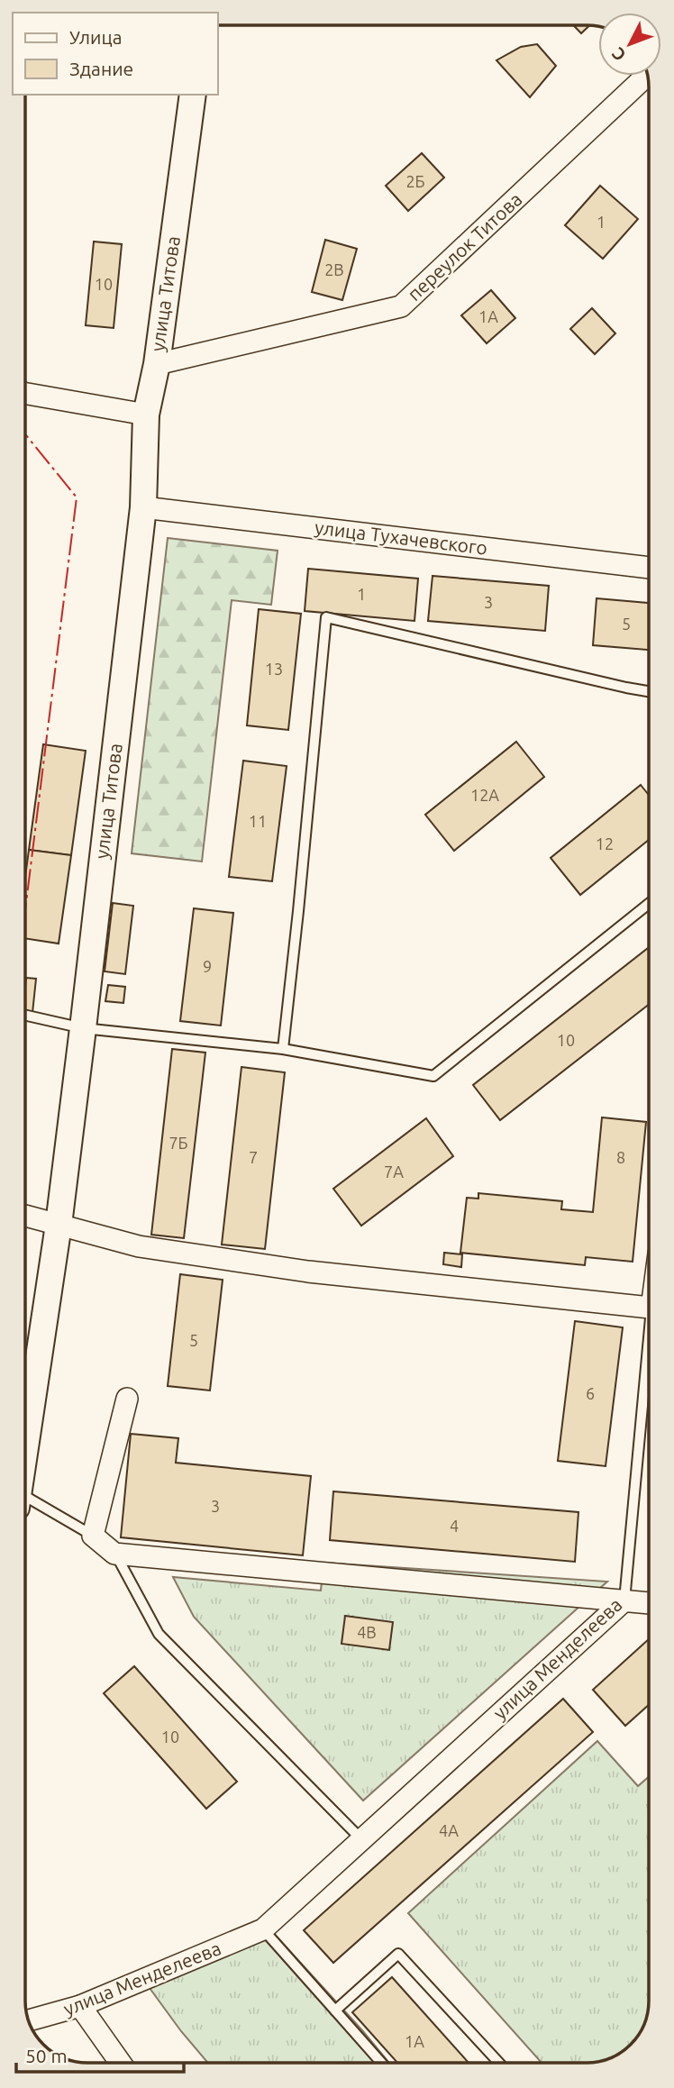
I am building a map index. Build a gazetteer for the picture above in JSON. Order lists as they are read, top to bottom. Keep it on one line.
{"streets":{"street":["переулок Титова","улица Титова","улица Тухачевского","улица Менделеева"]},"crossings":[["переулок Титова","улица Титова"],["улица Титова","улица Тухачевского"]],"house_numbers":["2Б","1","2В","10","1А","1","3","5","13","12А","11","12","9","10","7Б","7","8","7А","5","6","3","4","4В","10","4А","1А"],"legend":["Улица","Здание"],"scale_bar":"50 m","north":"bottom left"}
